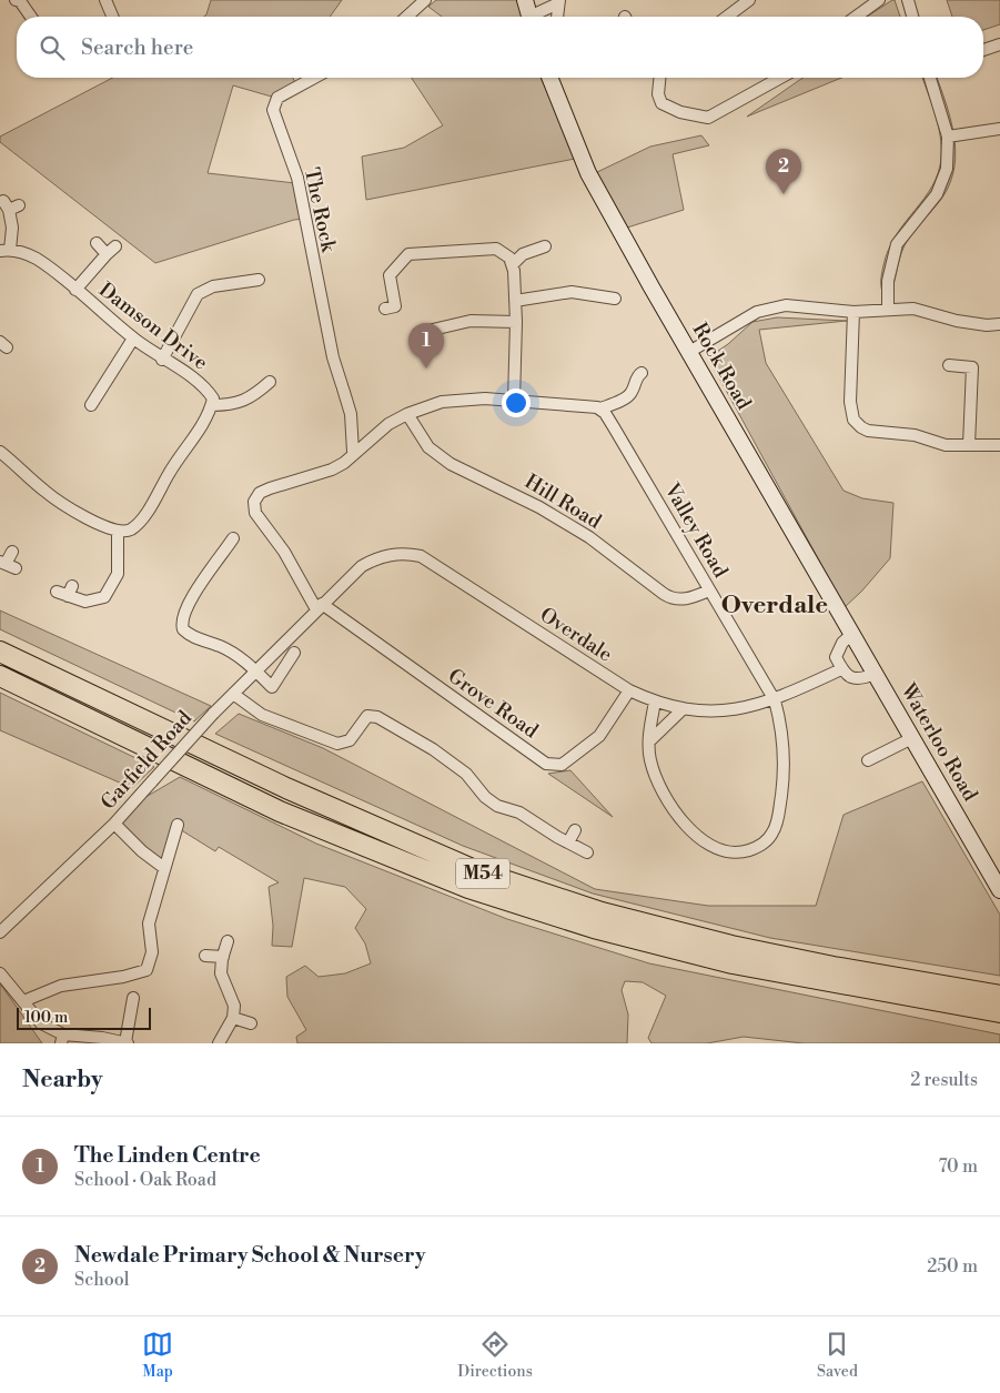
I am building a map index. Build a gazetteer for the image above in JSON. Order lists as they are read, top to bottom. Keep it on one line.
{"streets":{"highway":["M54"],"street":["The Rock","Damson Drive","Rock Road","Hill Road","Valley Road","Overdale","Grove Road","Waterloo Road","Garfield Road"]},"crossings":[["Rock Road","Waterloo Road"],["Hill Road","Valley Road"],["Valley Road","Overdale"],["Overdale","Grove Road"],["Overdale","Garfield Road"],["Grove Road","Garfield Road"]],"districts":["Overdale"],"scale_bar":"100 m","page":{"search":"Search here","pins":["2","1"],"scale":"100 m","heading":["Nearby","2 results"],"list":[{"mark":"1","name":"The Linden Centre","note":"School · Oak Road","value":"70 m"},{"mark":"2","name":"Newdale Primary School & Nursery","note":"School","value":"250 m"}],"nav":["Map","Directions","Saved"]}}
